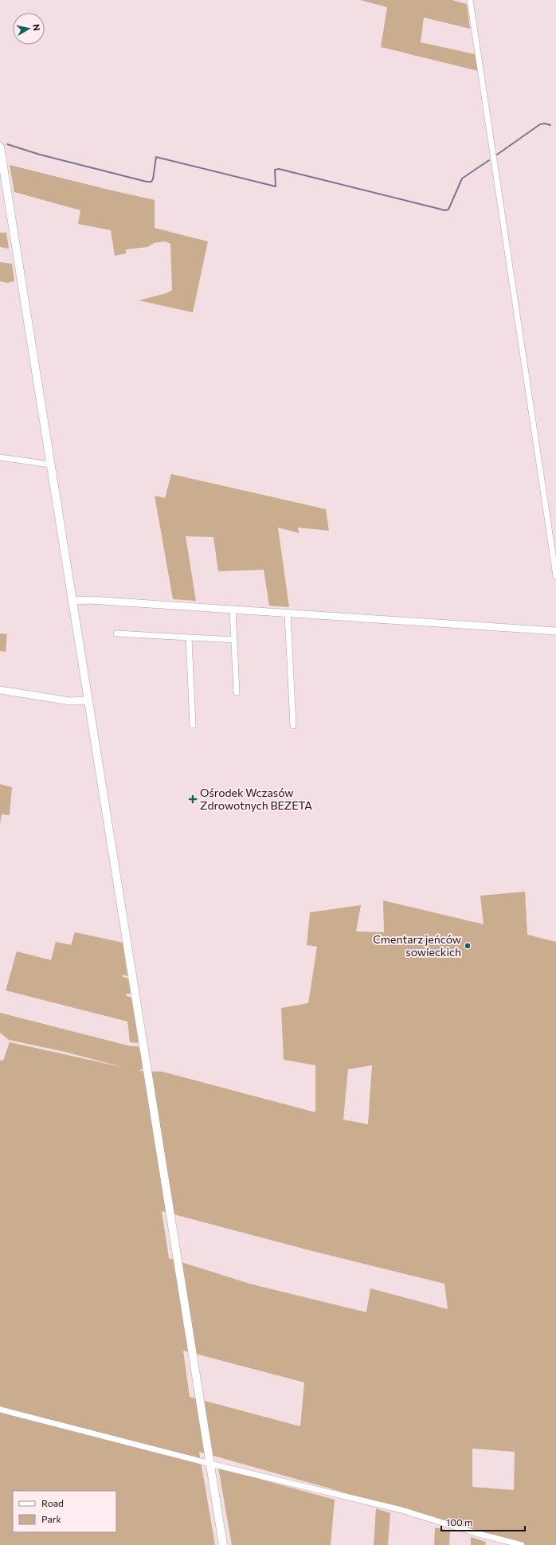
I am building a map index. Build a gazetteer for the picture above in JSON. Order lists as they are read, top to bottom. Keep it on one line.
{"places":{"health":["Ośrodek Wczasów Zdrowotnych BEZETA"],"other":["Cmentarz jeńców sowieckich"]},"legend":["Road","Park"],"scale_bar":"100 m","north":"right"}
